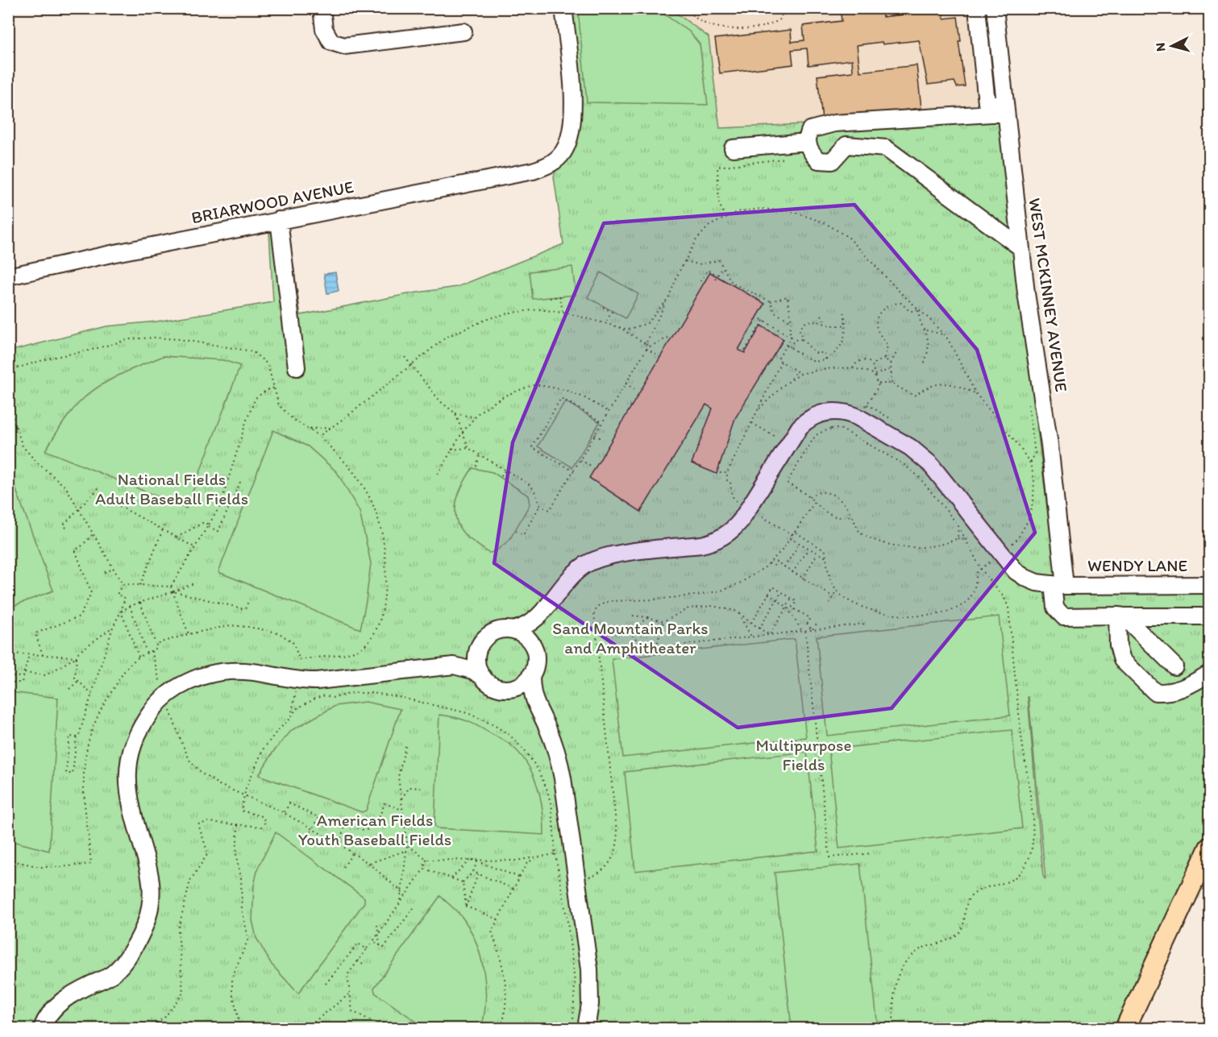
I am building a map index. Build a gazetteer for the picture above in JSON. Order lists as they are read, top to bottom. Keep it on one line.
{"streets":{"street":["BRIARWOOD AVENUE","WEST MCKINNEY AVENUE","WENDY LANE"]},"crossings":[["WEST MCKINNEY AVENUE","WENDY LANE"]],"parks":["National Fields Adult Baseball Fields","Sand Mountain Parks and Amphitheater","Multipurpose Fields","American Fields Youth Baseball Fields"],"north":"left"}
